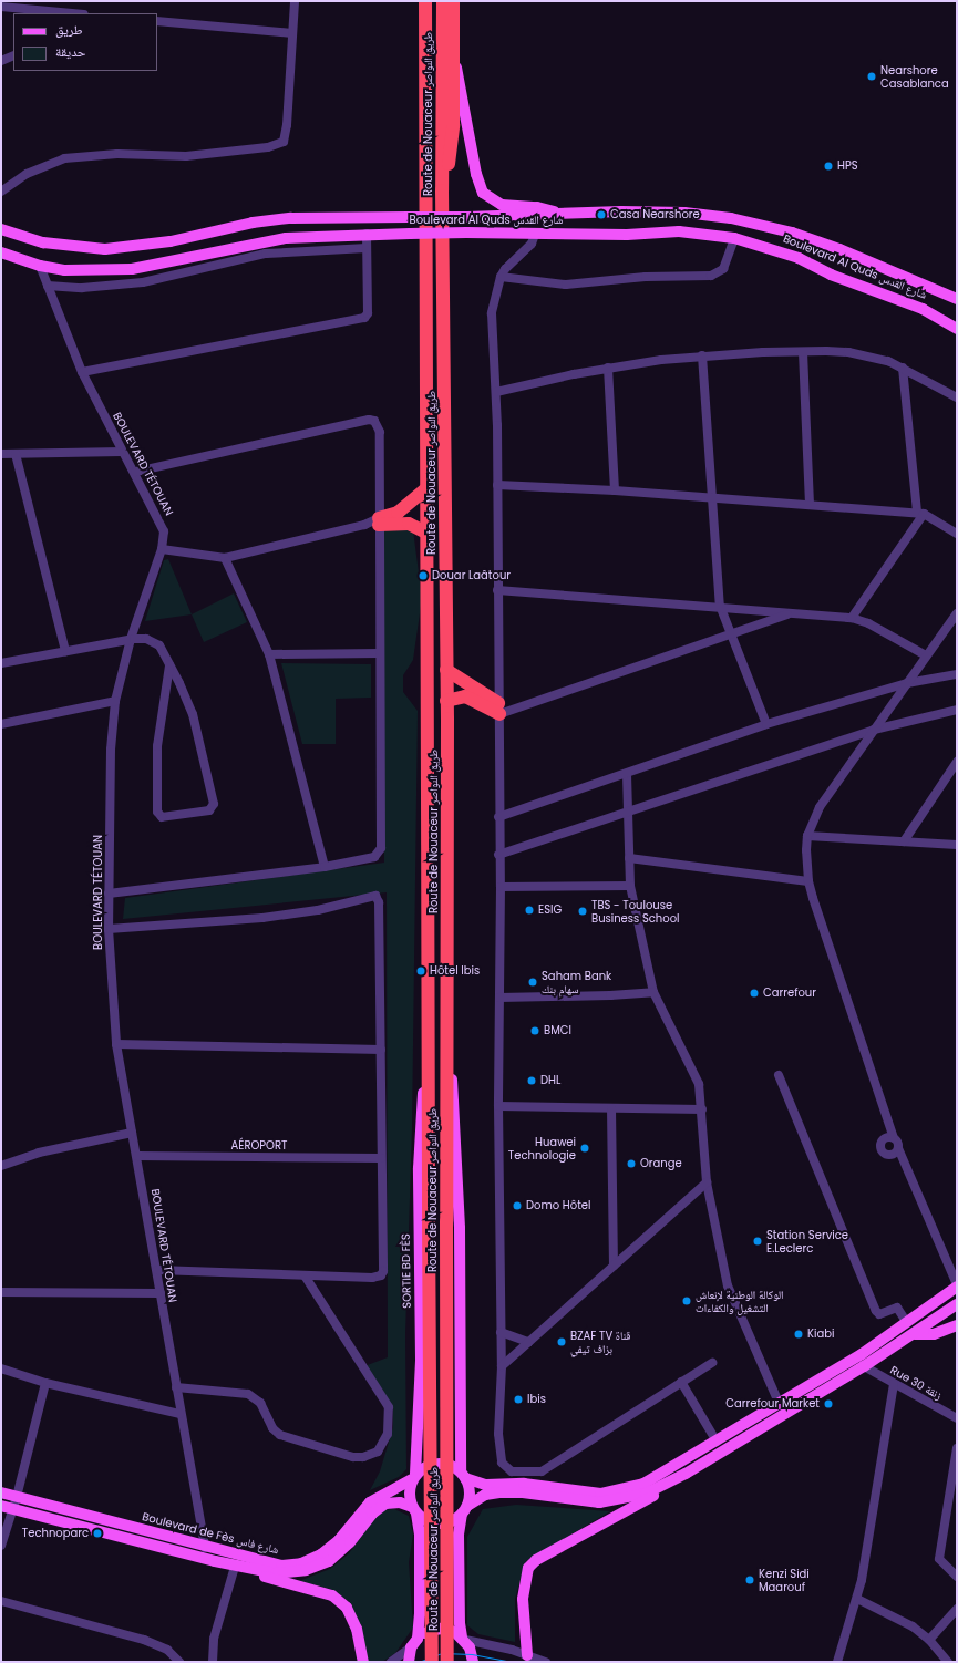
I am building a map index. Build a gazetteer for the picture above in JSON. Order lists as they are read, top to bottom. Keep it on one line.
{"streets":{"highway":["Route de Nouaceur طريق النواصر"],"main road":["Boulevard Al Quds شارع القدس","SORTIE BD FÈS","Boulevard de Fès شارع فاس"],"street":["BOULEVARD TÉTOUAN","AÉROPORT","Rue 30 زنقة"]},"crossings":[["Route de Nouaceur طريق النواصر","SORTIE BD FÈS"],["Boulevard Al Quds شارع القدس","BOULEVARD TÉTOUAN"],["BOULEVARD TÉTOUAN","AÉROPORT"],["BOULEVARD TÉTOUAN","Boulevard de Fès شارع فاس"],["SORTIE BD FÈS","Boulevard de Fès شارع فاس"]],"places":["Nearshore Casablanca","HPS","Casa Nearshore","Douar Laâtour","ESIG","TBS - Toulouse Business School","Hôtel Ibis","Saham Bank سهام بنك","Carrefour","BMCI","DHL","Huawei Technologie","Orange","Domo Hôtel","Station Service E.Leclerc","الوكالة الوطنية لإنعاش التشغيل والكفاءات","Kiabi","BZAF TV قناة بزاف تيفي","Ibis","Carrefour Market","Technoparc","Kenzi Sidi Maarouf"],"legend":["طريق","حديقة"]}
